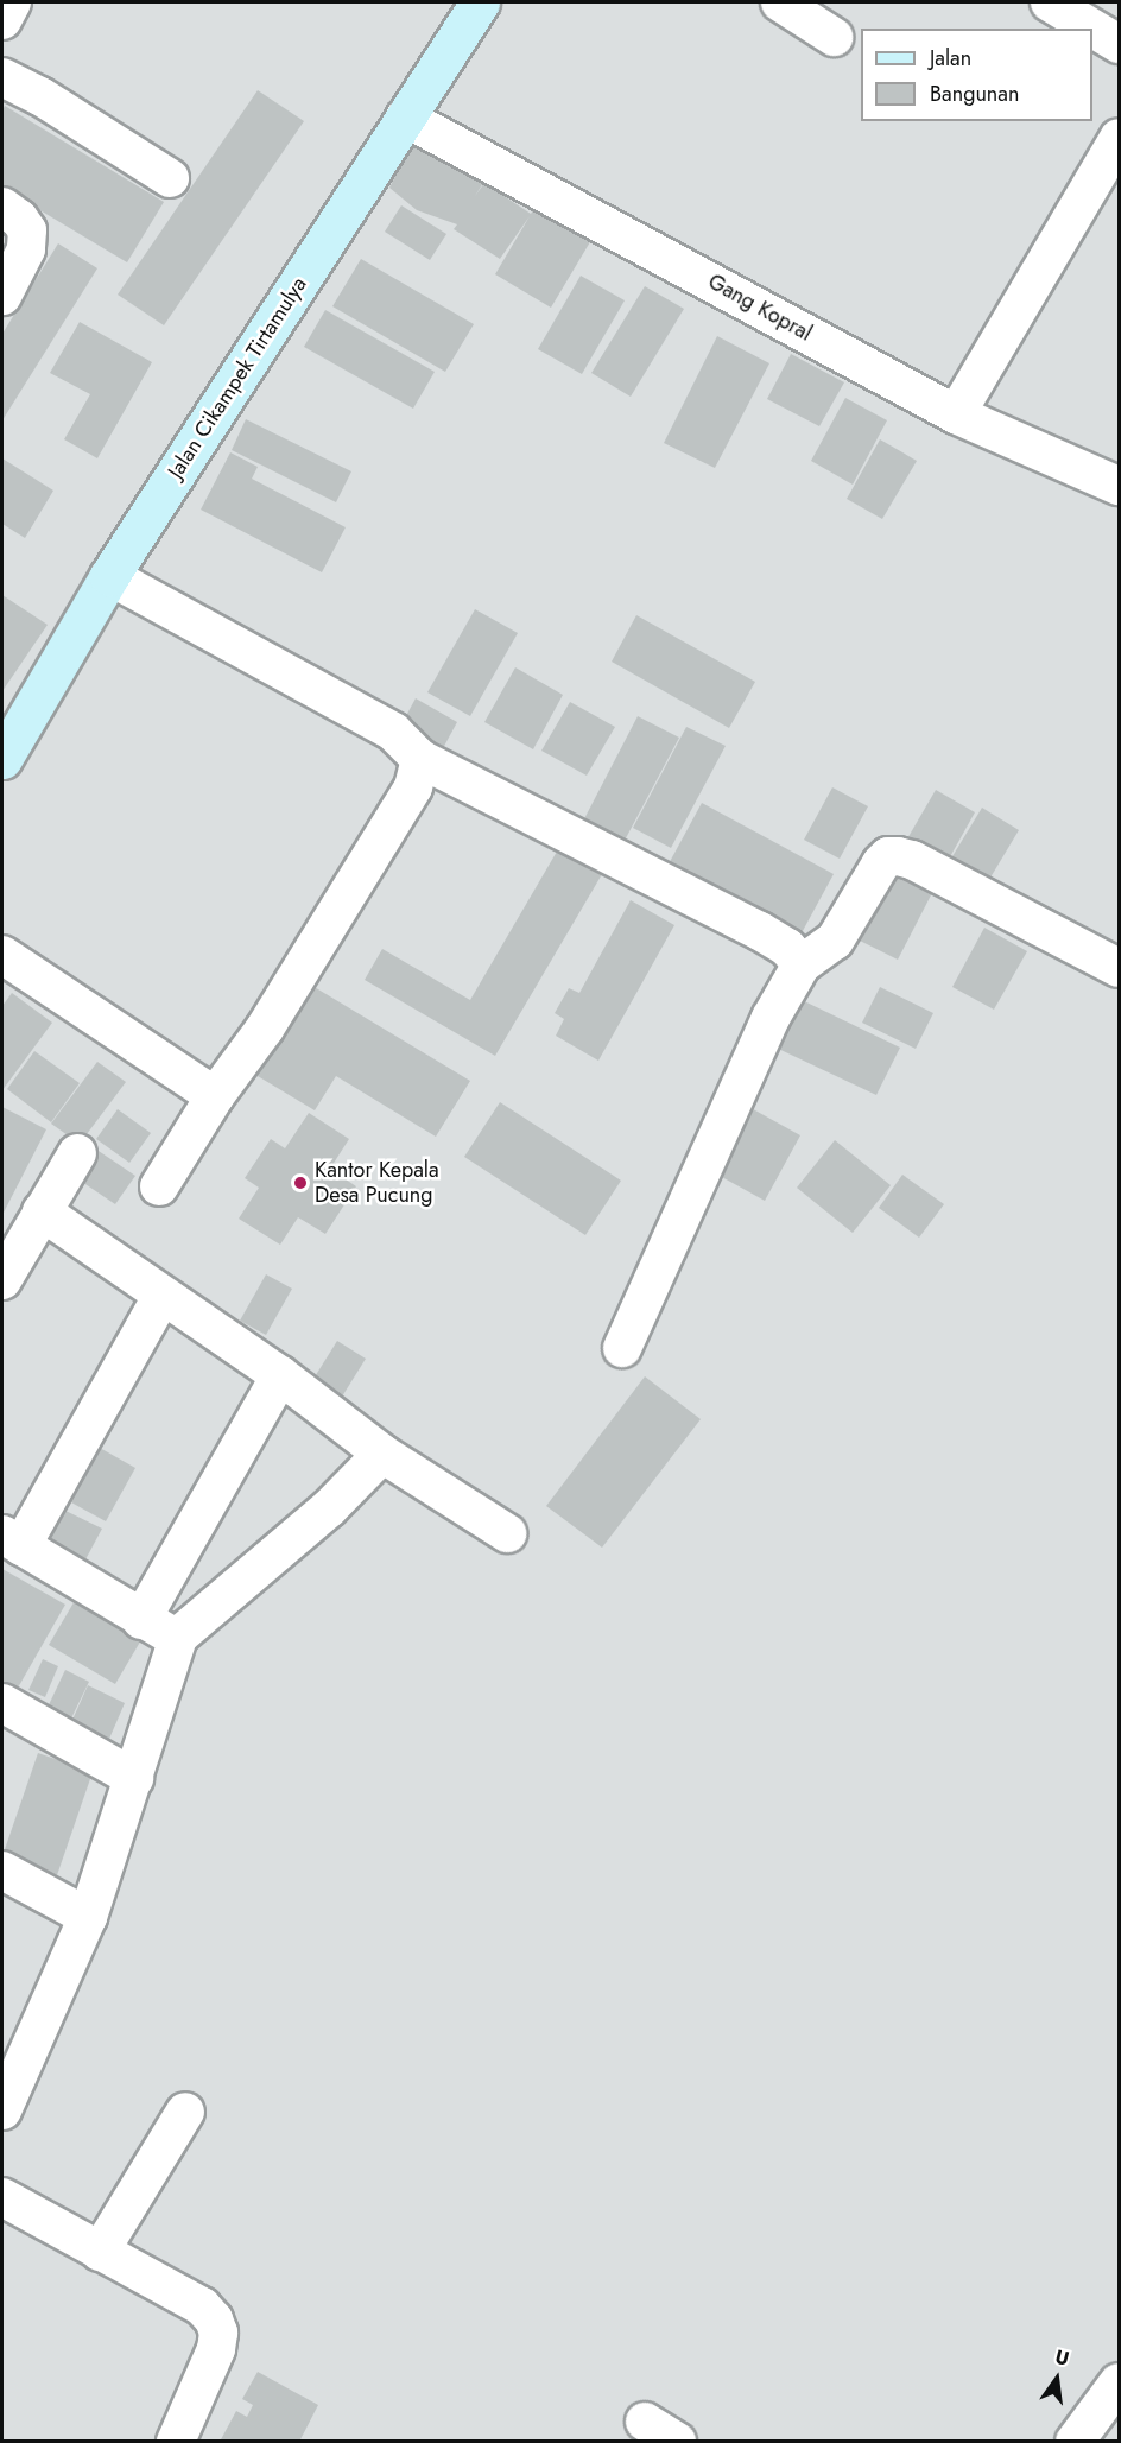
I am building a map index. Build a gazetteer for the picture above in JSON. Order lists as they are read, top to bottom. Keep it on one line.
{"streets":{"street":["Gang Kopral","Jalan Cikampek Tirtamulya"]},"crossings":[["Gang Kopral","Jalan Cikampek Tirtamulya"]],"places":["Kantor Kepala Desa Pucung"],"legend":["Jalan","Bangunan"],"north":"top"}
